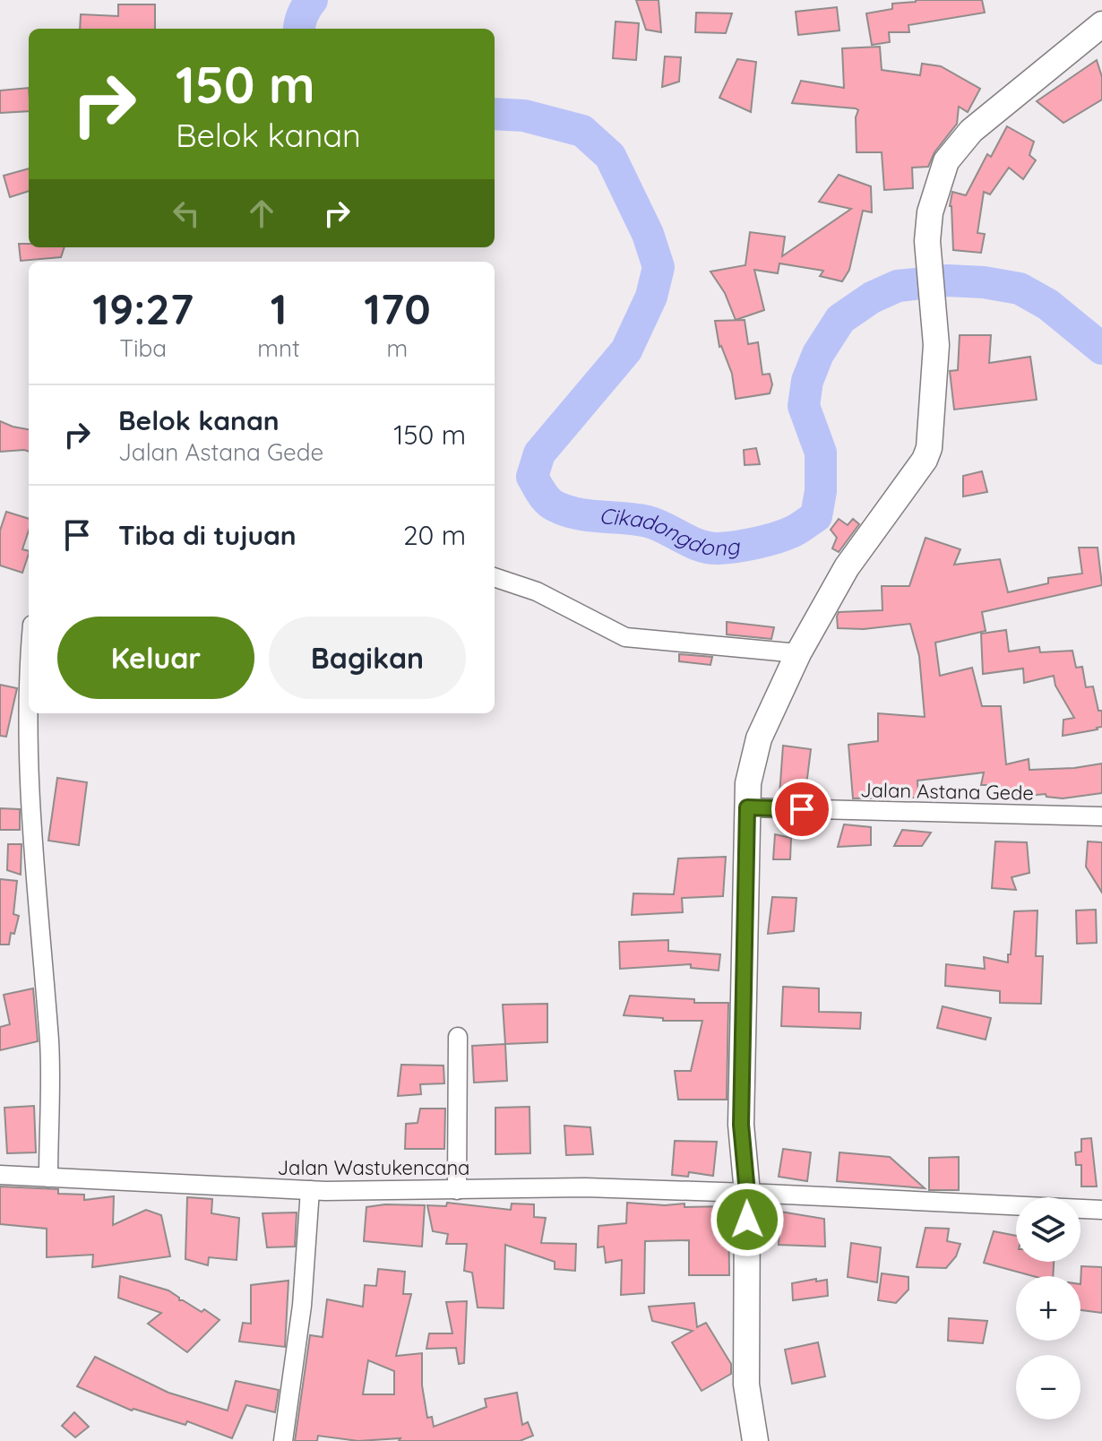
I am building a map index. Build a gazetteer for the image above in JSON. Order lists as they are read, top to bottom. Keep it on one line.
{"streets":{"street":["Jalan Astana Gede","Jalan Wastukencana"]},"water":["Cikadongdong"],"page":{"turn":["150 m","Belok kanan"],"eta":["19:27","Tiba","1","mnt","170","m"],"list":[{"name":"Belok kanan","note":"Jalan Astana Gede","value":"150 m"},{"name":"Tiba di tujuan","value":"20 m"}],"buttons":["Keluar","Bagikan"],"map_buttons":["+","−"]}}
